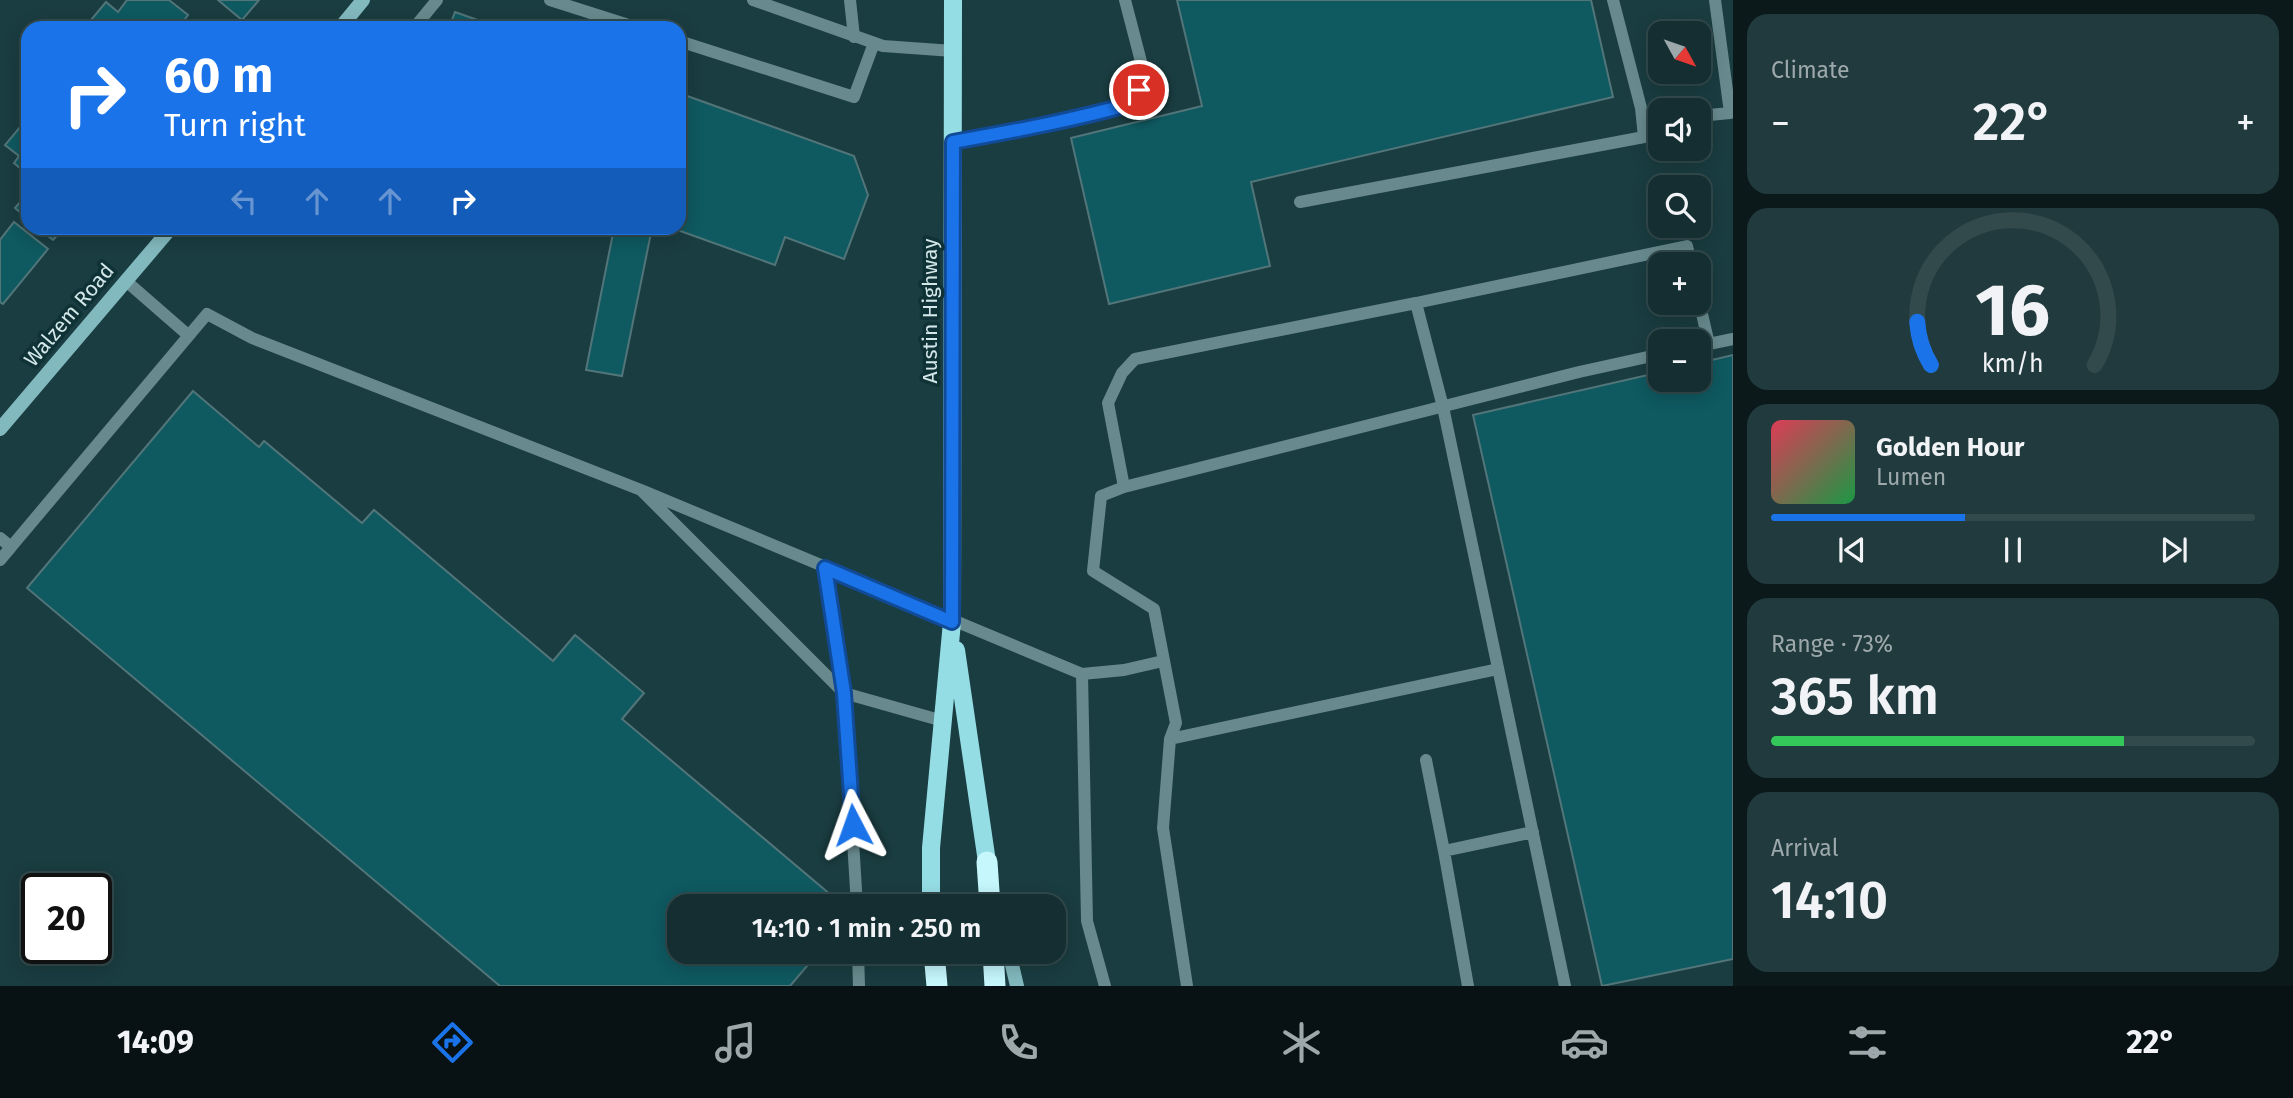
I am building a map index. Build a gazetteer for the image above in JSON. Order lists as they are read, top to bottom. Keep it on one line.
{"streets":{"main road":["Austin Highway","Walzem Road"]},"north":"bottom right","page":{"tile":["Climate",["Range · 73%","365 km"],["Arrival","14:10"]],"map_buttons":["+","−"],"turn":["60 m","Turn right"],"heat":["−","22°","+"],"song":["Golden Hour","Lumen"],"limit":"20","trip":"14:10 · 1 min · 250 m","tabs":["14:09","22°"],"gauge":["16","km/h"]}}
